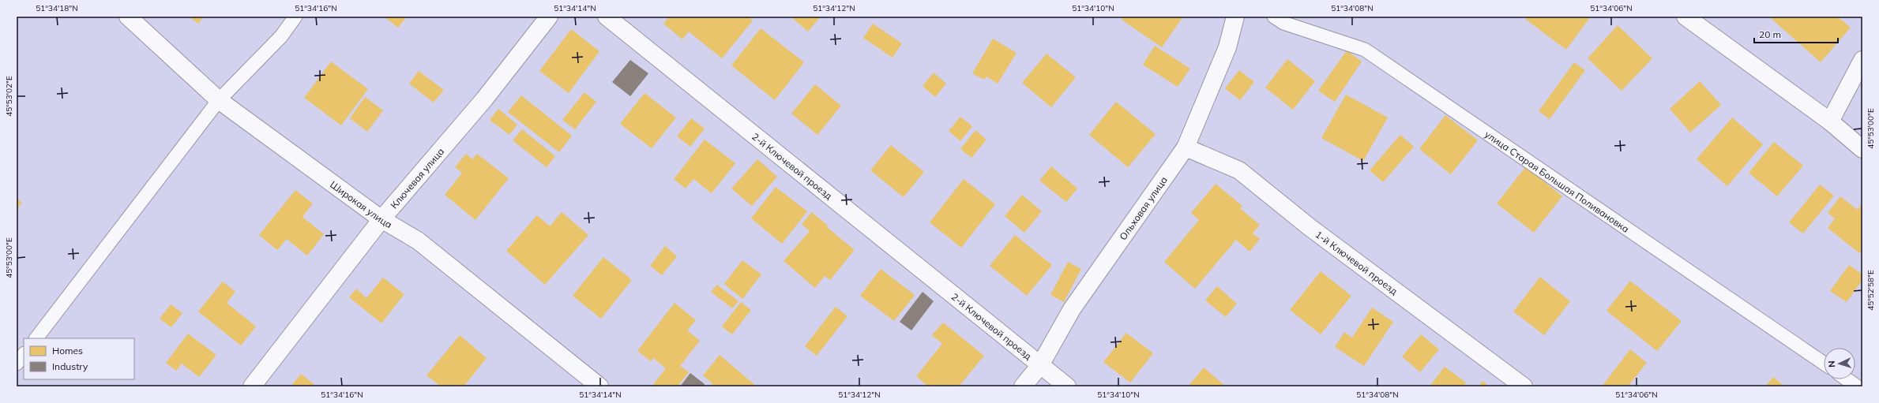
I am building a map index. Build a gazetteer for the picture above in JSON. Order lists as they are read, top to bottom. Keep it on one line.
{"streets":{"street":["2-й Ключевой проезд","Ключевая улица","Широкая улица","Ольховая улица","1-й Ключевой проезд"],"lane":["улица Старая Большая Поливановка"]},"crossings":[["2-й Ключевой проезд","Ольховая улица"],["Ключевая улица","Широкая улица"],["Ольховая улица","1-й Ключевой проезд"]],"legend":["Homes","Industry"],"scale_bar":"20 m","north":"left","coordinates":["51°34'18\"N","51°34'16\"N","51°34'14\"N","51°34'12\"N","51°34'10\"N","51°34'08\"N","51°34'06\"N","45°53'02\"E","45°53'00\"E","45°52'58\"E"]}
